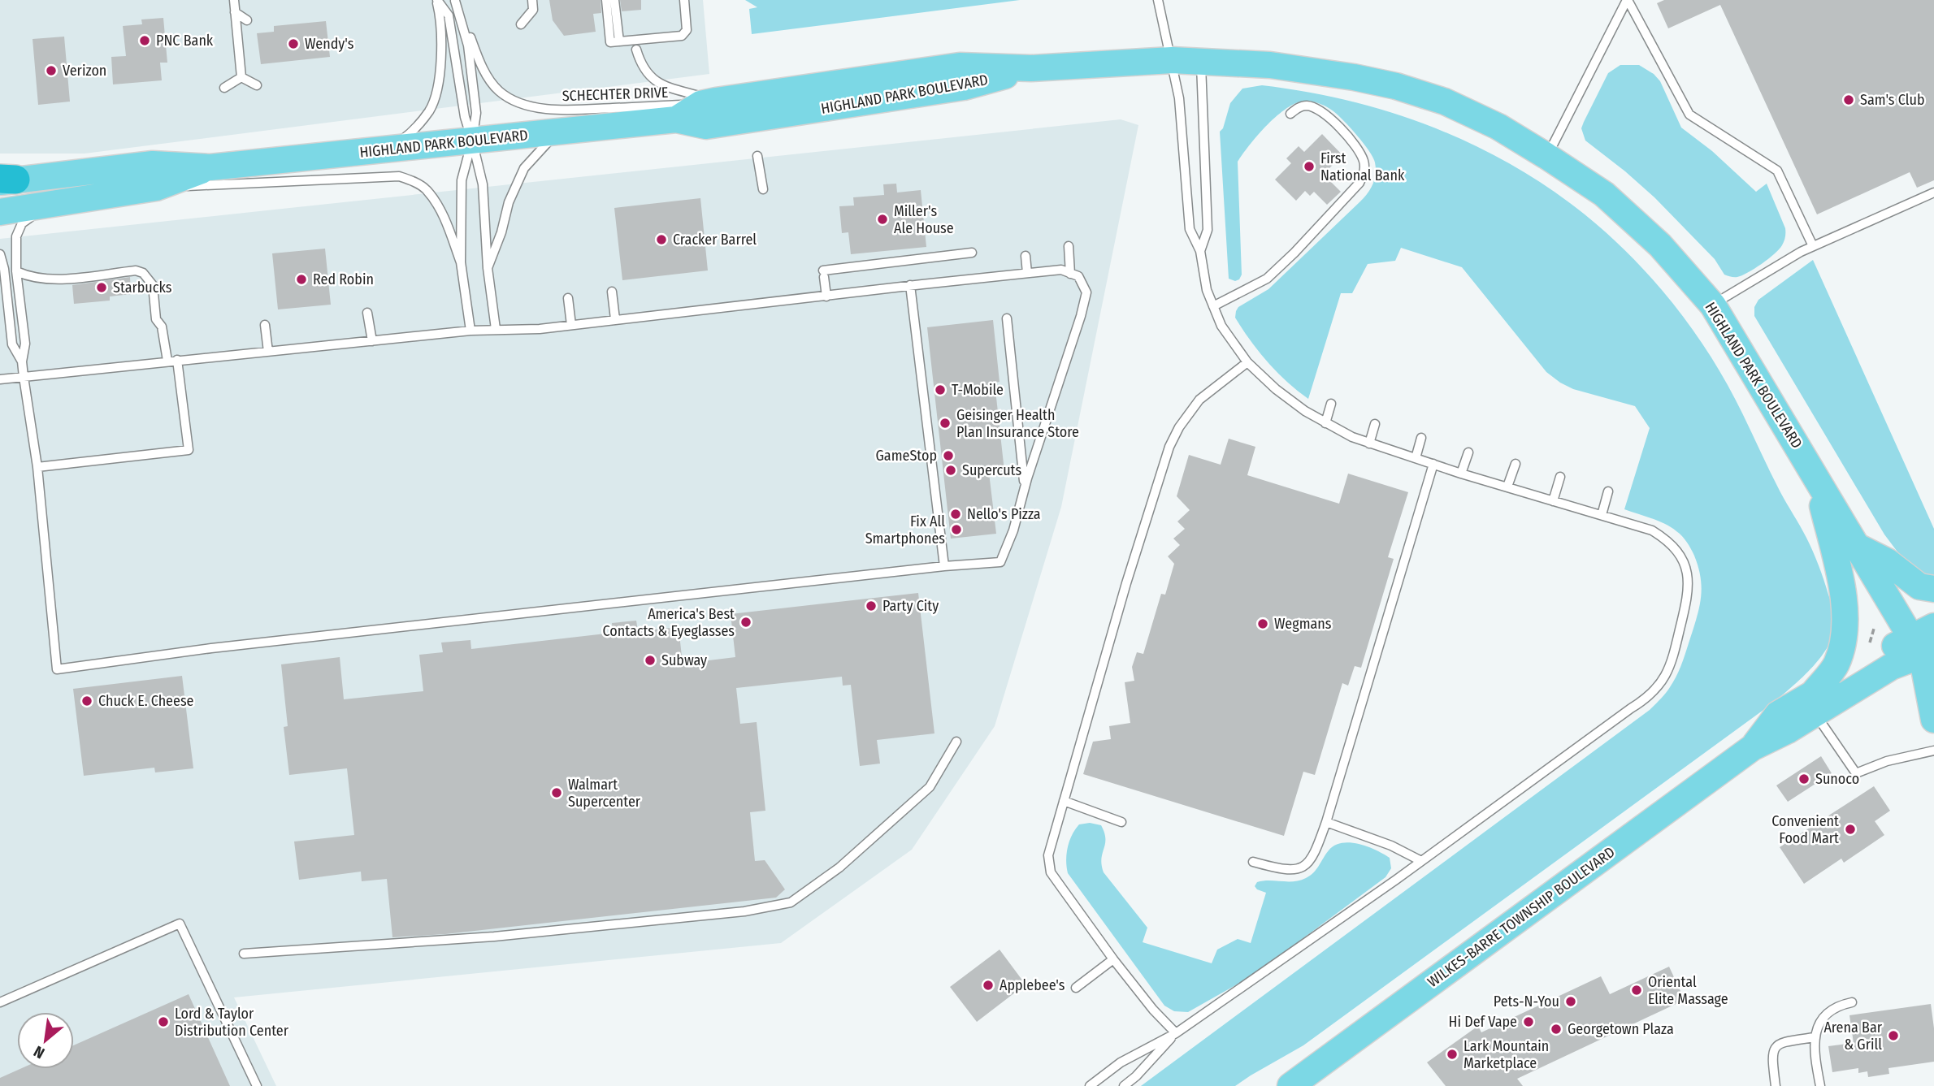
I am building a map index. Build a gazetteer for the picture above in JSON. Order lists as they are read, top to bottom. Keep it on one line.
{"streets":{"main road":["HIGHLAND PARK BOULEVARD","WILKES-BARRE TOWNSHIP BOULEVARD"],"lane":["SCHECHTER DRIVE"]},"crossings":[["SCHECHTER DRIVE","HIGHLAND PARK BOULEVARD"],["HIGHLAND PARK BOULEVARD","WILKES-BARRE TOWNSHIP BOULEVARD"]],"places":["PNC Bank","Wendy's","Verizon","Sam's Club","First National Bank","Miller's Ale House","Cracker Barrel","Red Robin","Starbucks","T-Mobile","Geisinger Health Plan Insurance Store","GameStop","Supercuts","Nello's Pizza","Fix All Smartphones","Party City","America's Best Contacts & Eyeglasses","Wegmans","Subway","Chuck E. Cheese","Sunoco","Walmart Supercenter","Convenient Food Mart","Applebee's","Oriental Elite Massage","Pets-N-You","Lord & Taylor Distribution Center","Hi Def Vape","Georgetown Plaza","Arena Bar & Grill","Lark Mountain Marketplace"],"north":"bottom left"}
